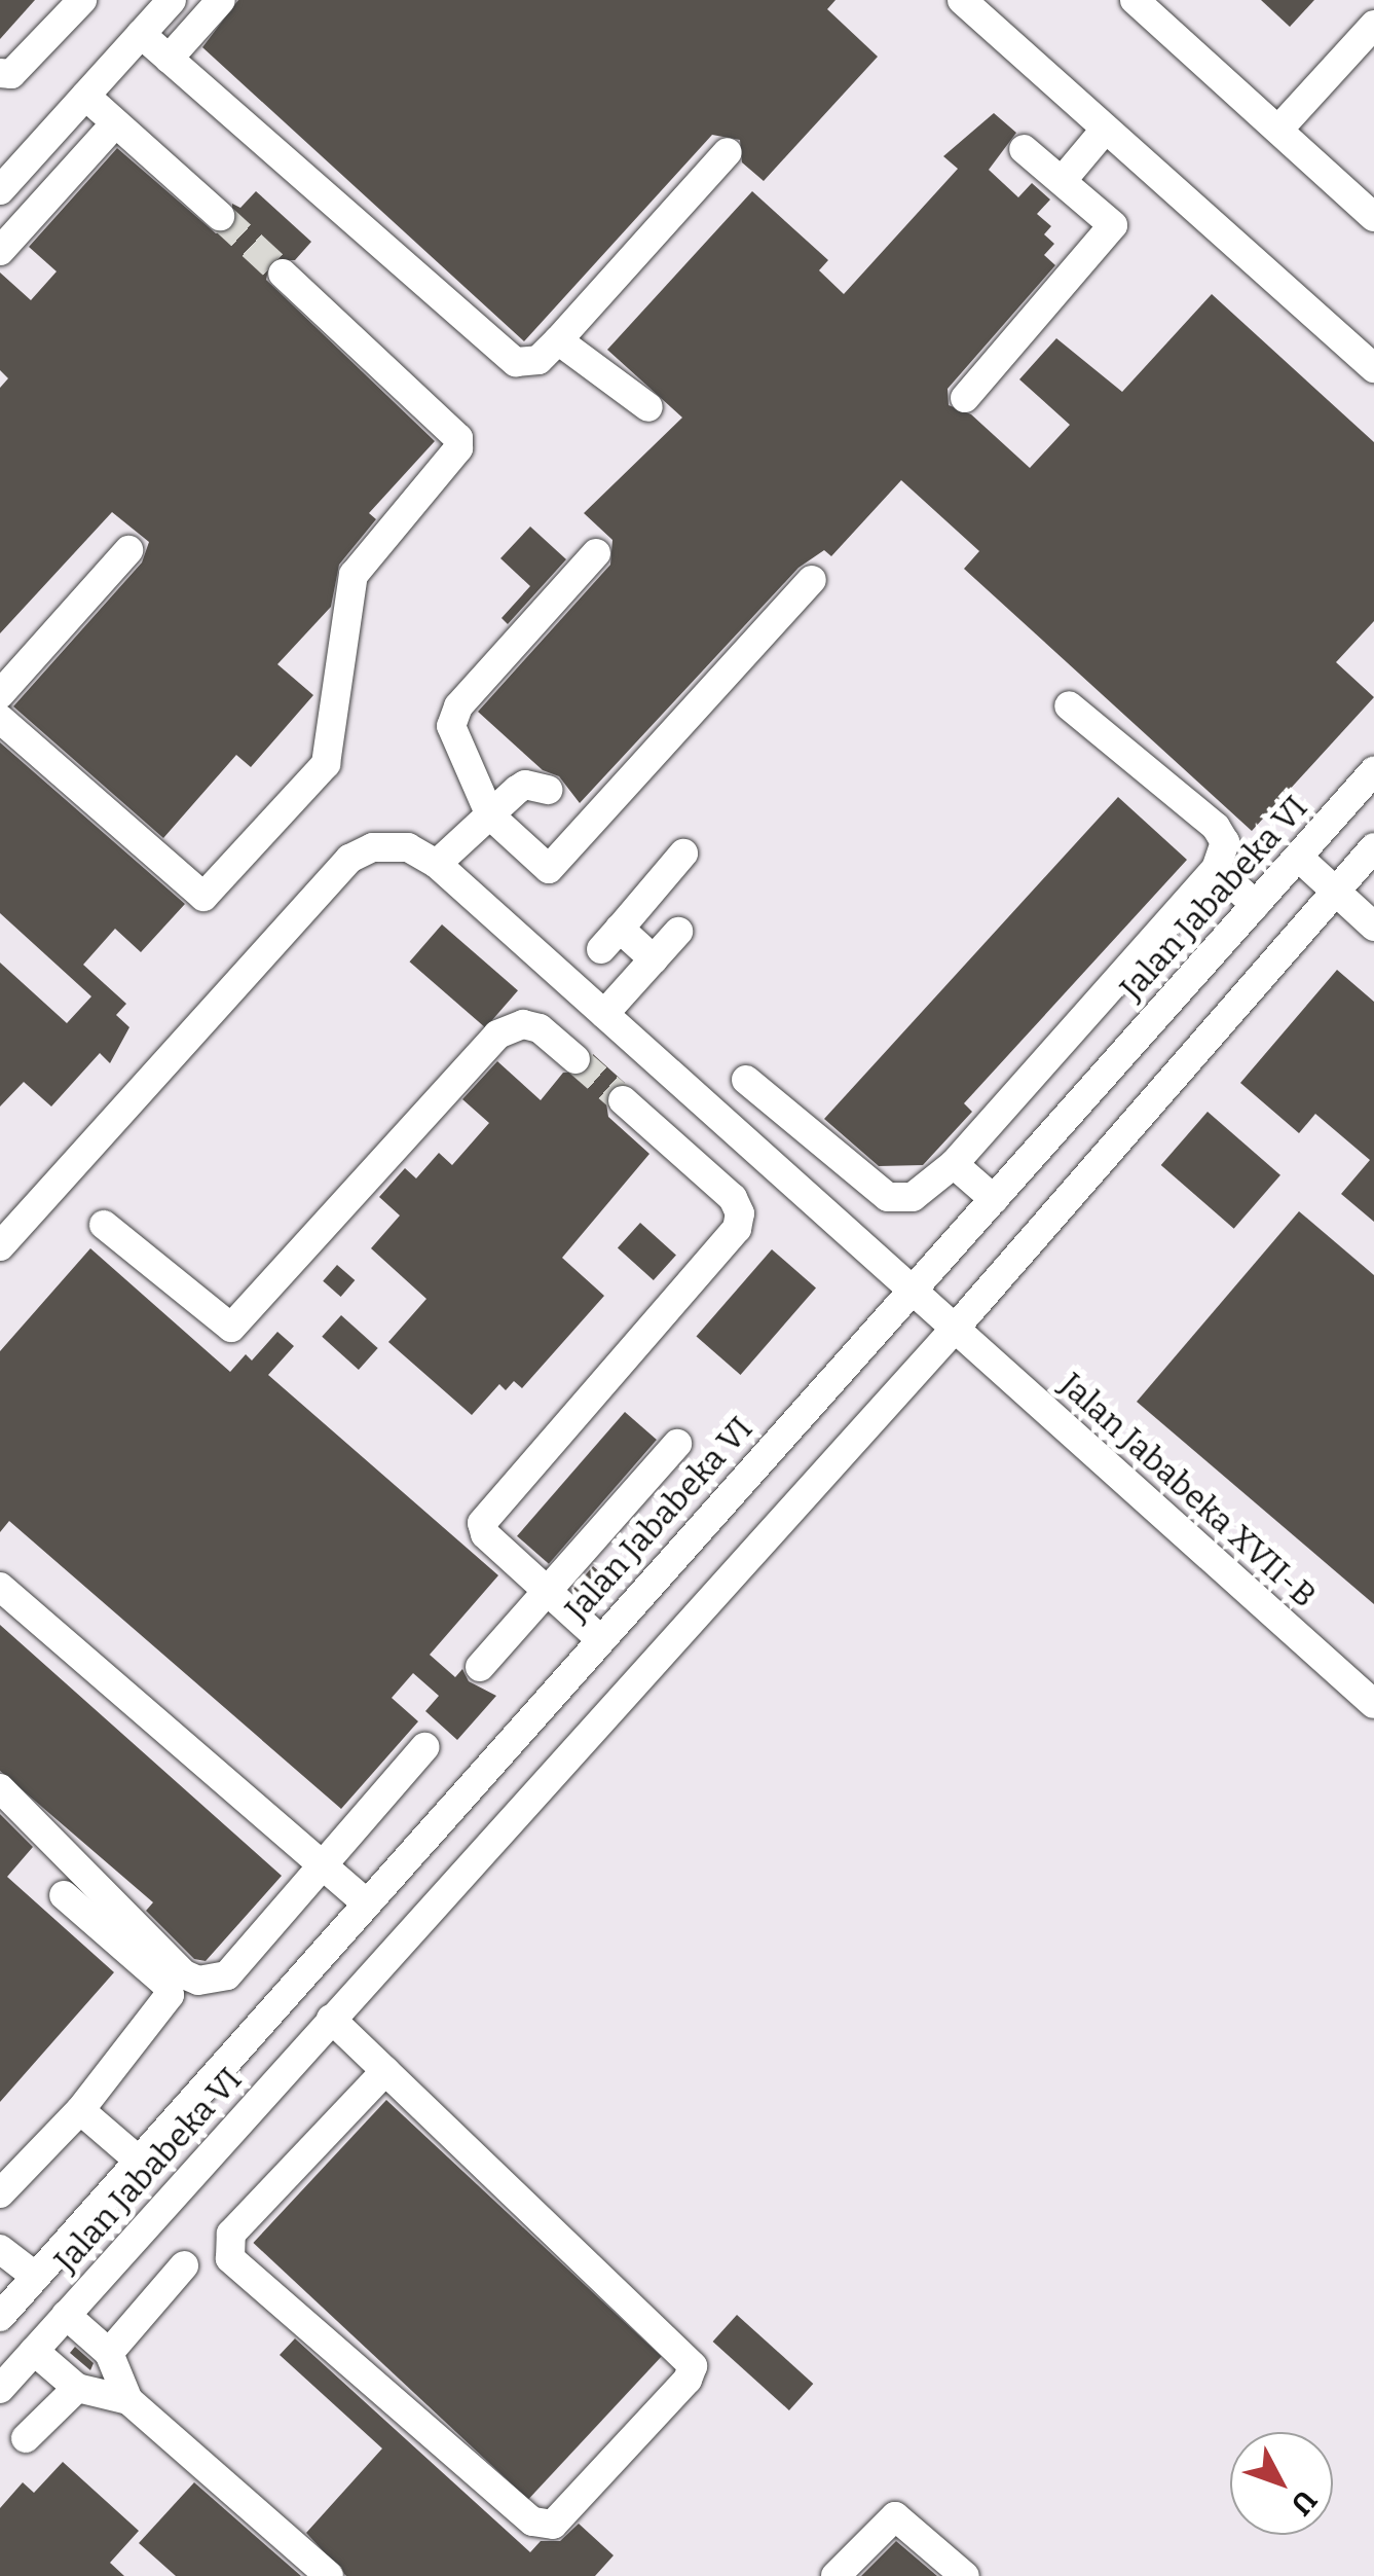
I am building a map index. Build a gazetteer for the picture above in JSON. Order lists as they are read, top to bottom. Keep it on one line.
{"streets":{"street":["Jalan Jababeka VI","Jalan Jababeka XVII-B"]},"crossings":[["Jalan Jababeka VI","Jalan Jababeka XVII-B"]],"north":"bottom right"}
